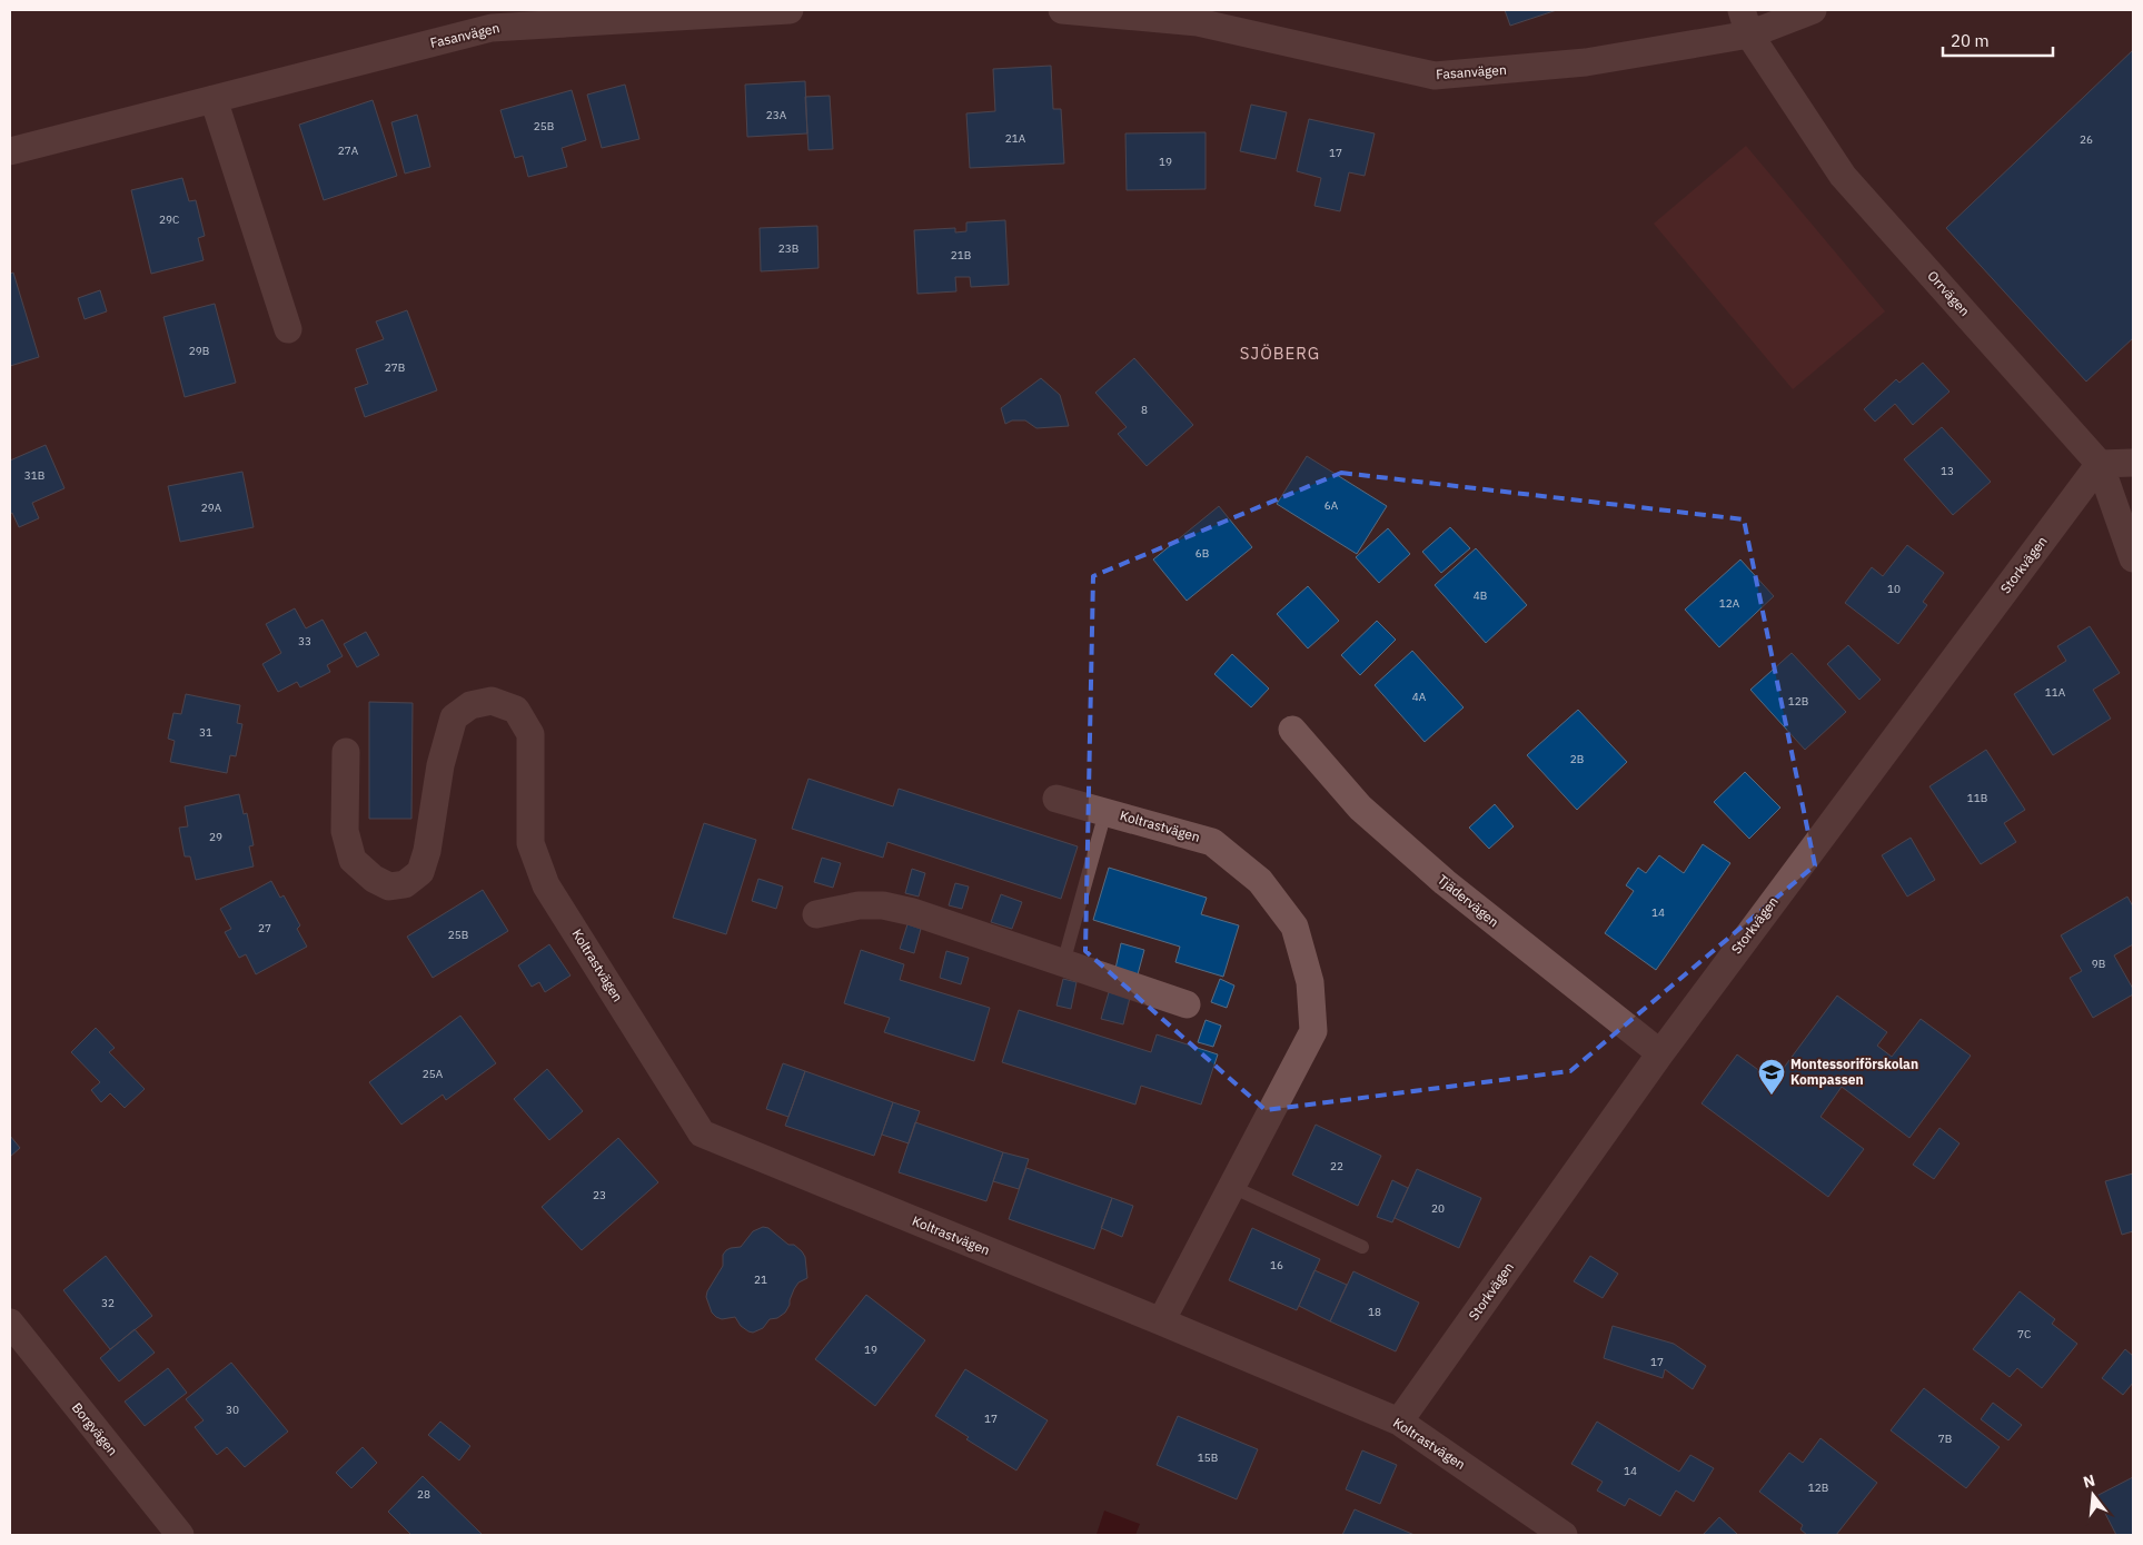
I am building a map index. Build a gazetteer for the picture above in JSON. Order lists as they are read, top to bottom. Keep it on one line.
{"streets":{"street":["Fasanvägen","Orrvägen","Storkvägen","Koltrastvägen","Tjädervägen","Borgvägen"]},"crossings":[["Fasanvägen","Orrvägen"],["Orrvägen","Storkvägen"],["Storkvägen","Koltrastvägen"],["Storkvägen","Tjädervägen"]],"districts":["SJÖBERG"],"places":{"school or university":["Montessoriförskolan Kompassen"]},"house_numbers":["23A","25B","21A","26","27A","17","19","29C","23B","21B","29B","27B","8","13","31B","6A","29A","6B","10","4B","12A","33","11A","4A","12B","31","2B","11B","29","14","27","25B","9B","25A","22","23","20","16","21","32","18","7C","19","17","30","17","7B","15B","14","12B","28"],"scale_bar":"20 m","north":"top"}
